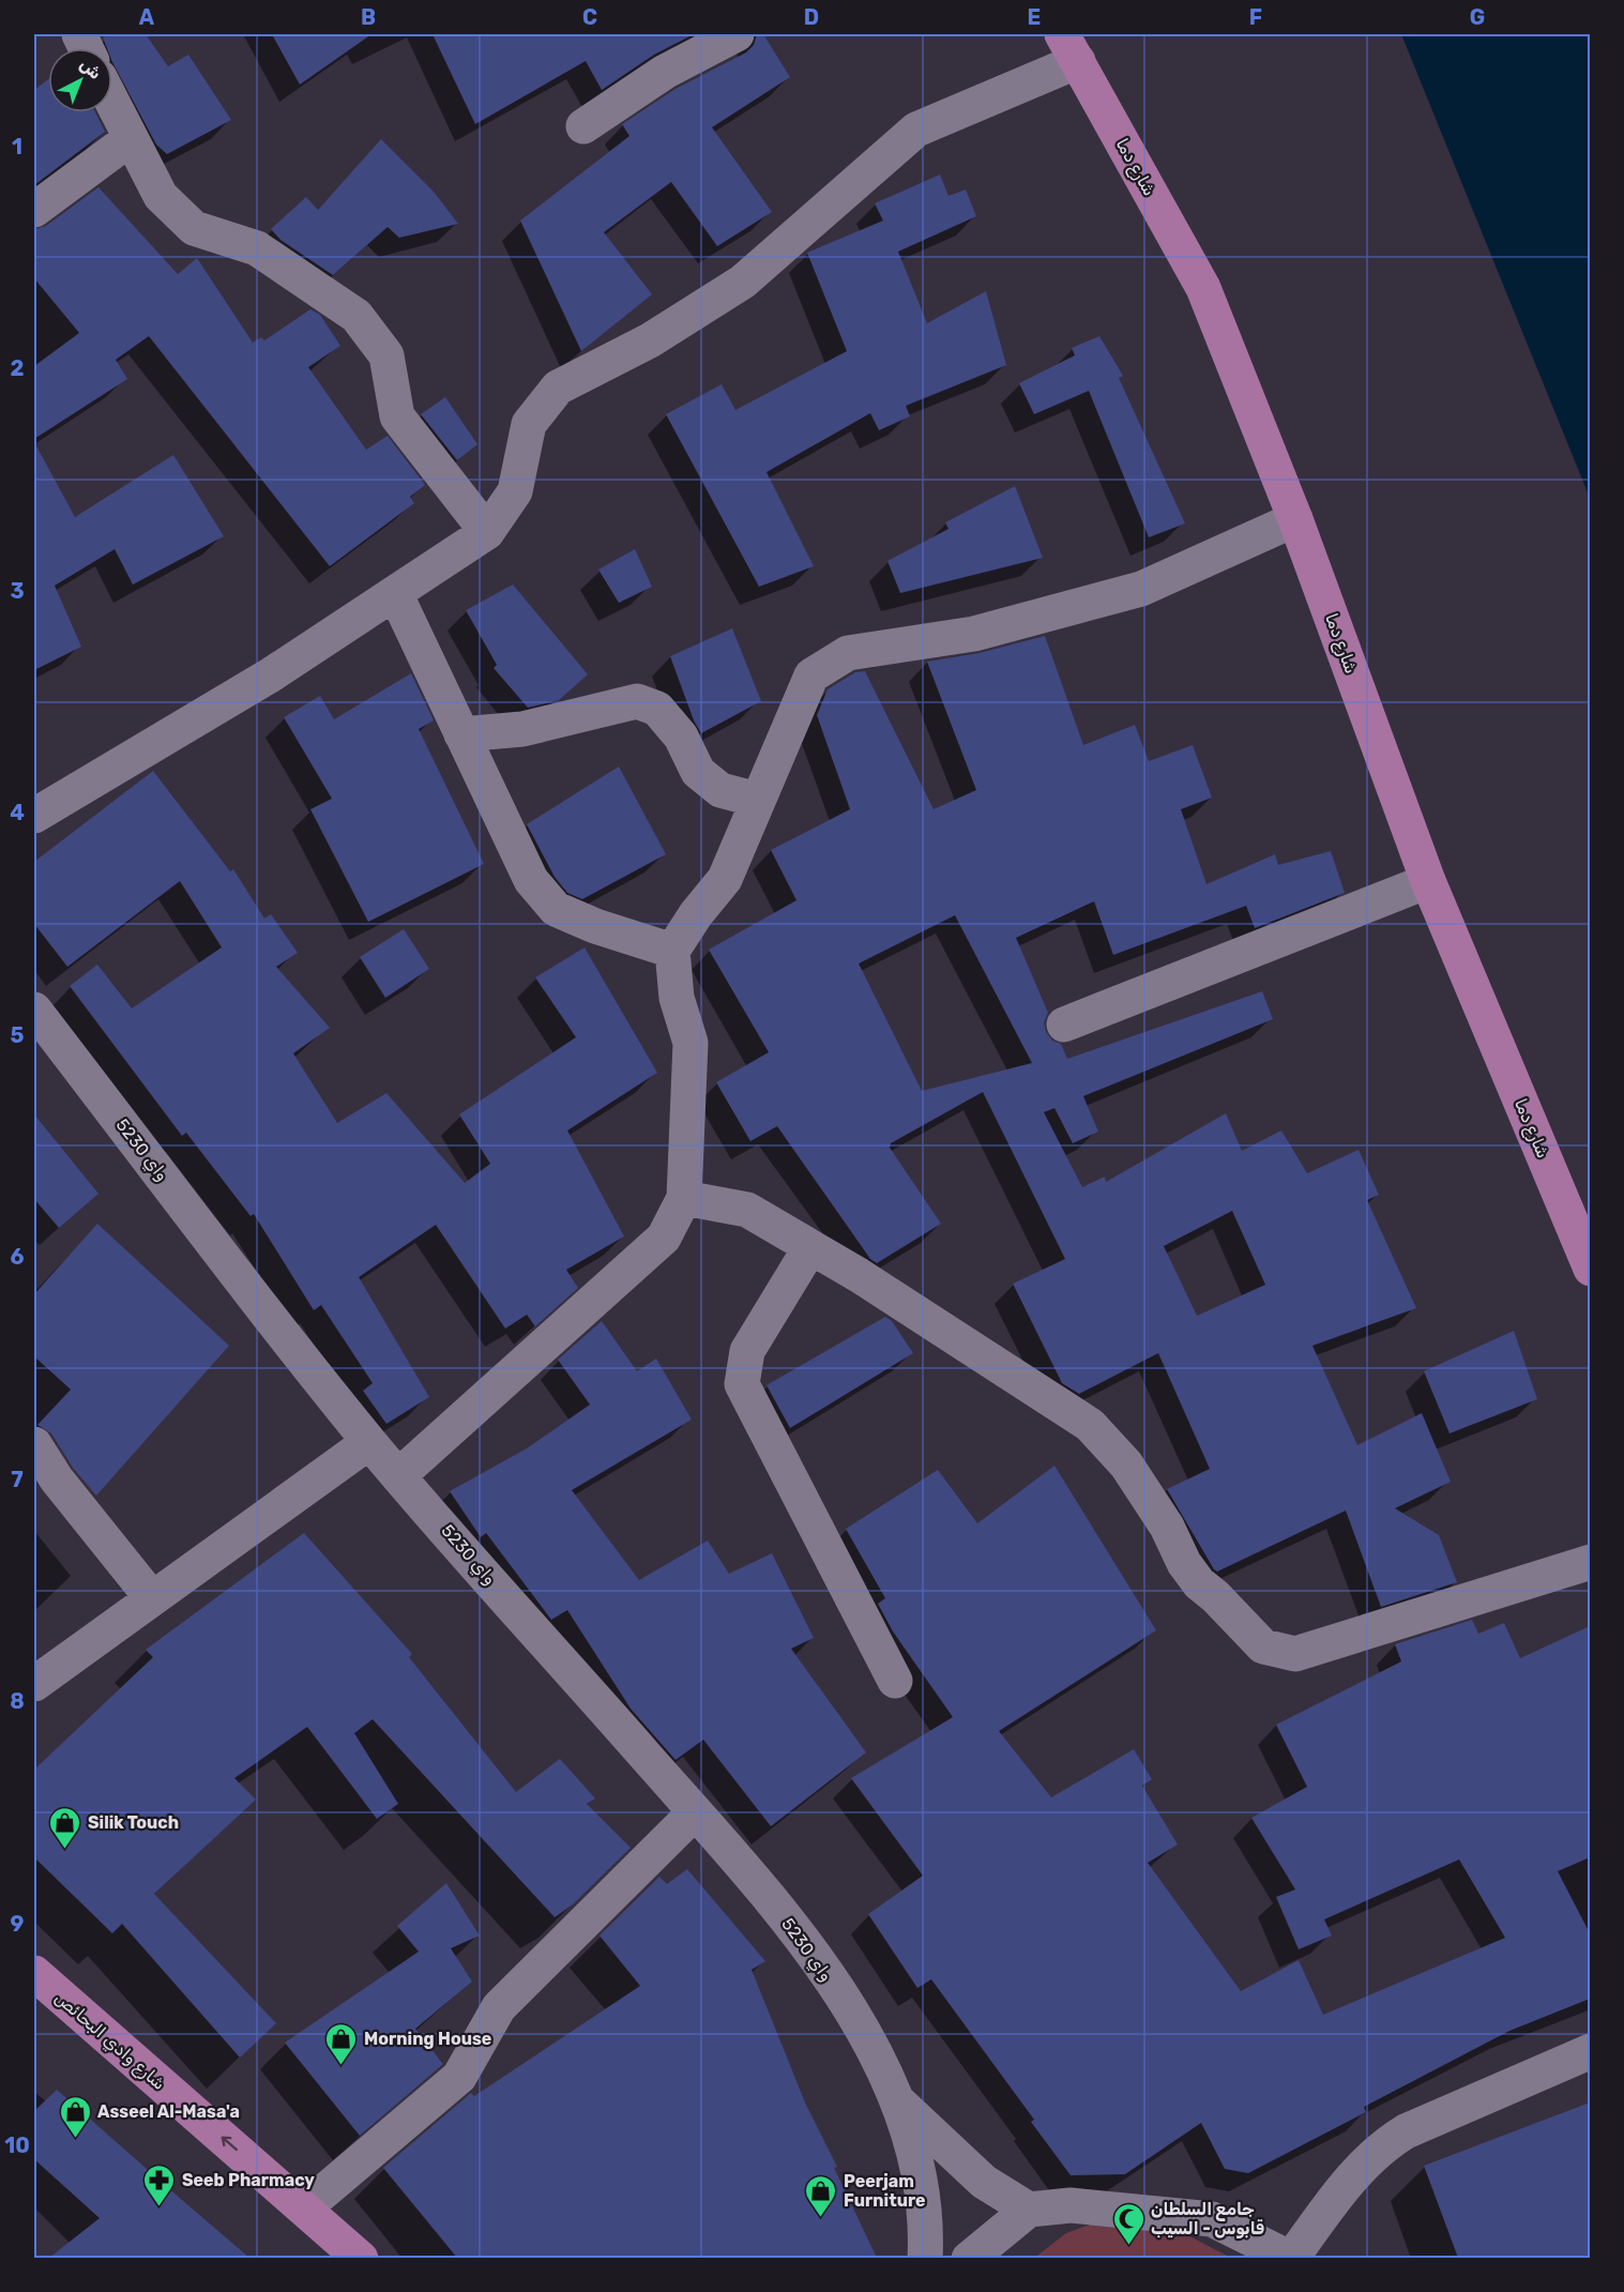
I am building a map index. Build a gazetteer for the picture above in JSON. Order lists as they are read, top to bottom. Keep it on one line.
{"streets":{"main road":["شارع دما","شارع وادي البحائص"],"street":["واي 5230"]},"one_way":["شارع وادي البحائص"],"places":{"shop":["Silik Touch","Morning House","Asseel Al-Masa'a","Peerjam Furniture"],"pharmacy":["Seeb Pharmacy"],"mosque":["جامع السلطان قابوس - السيب"]},"north":"top right","grid":{"columns":["A","B","C","D","E","F","G"],"rows":["1","2","3","4","5","6","7","8","9","10"]}}
